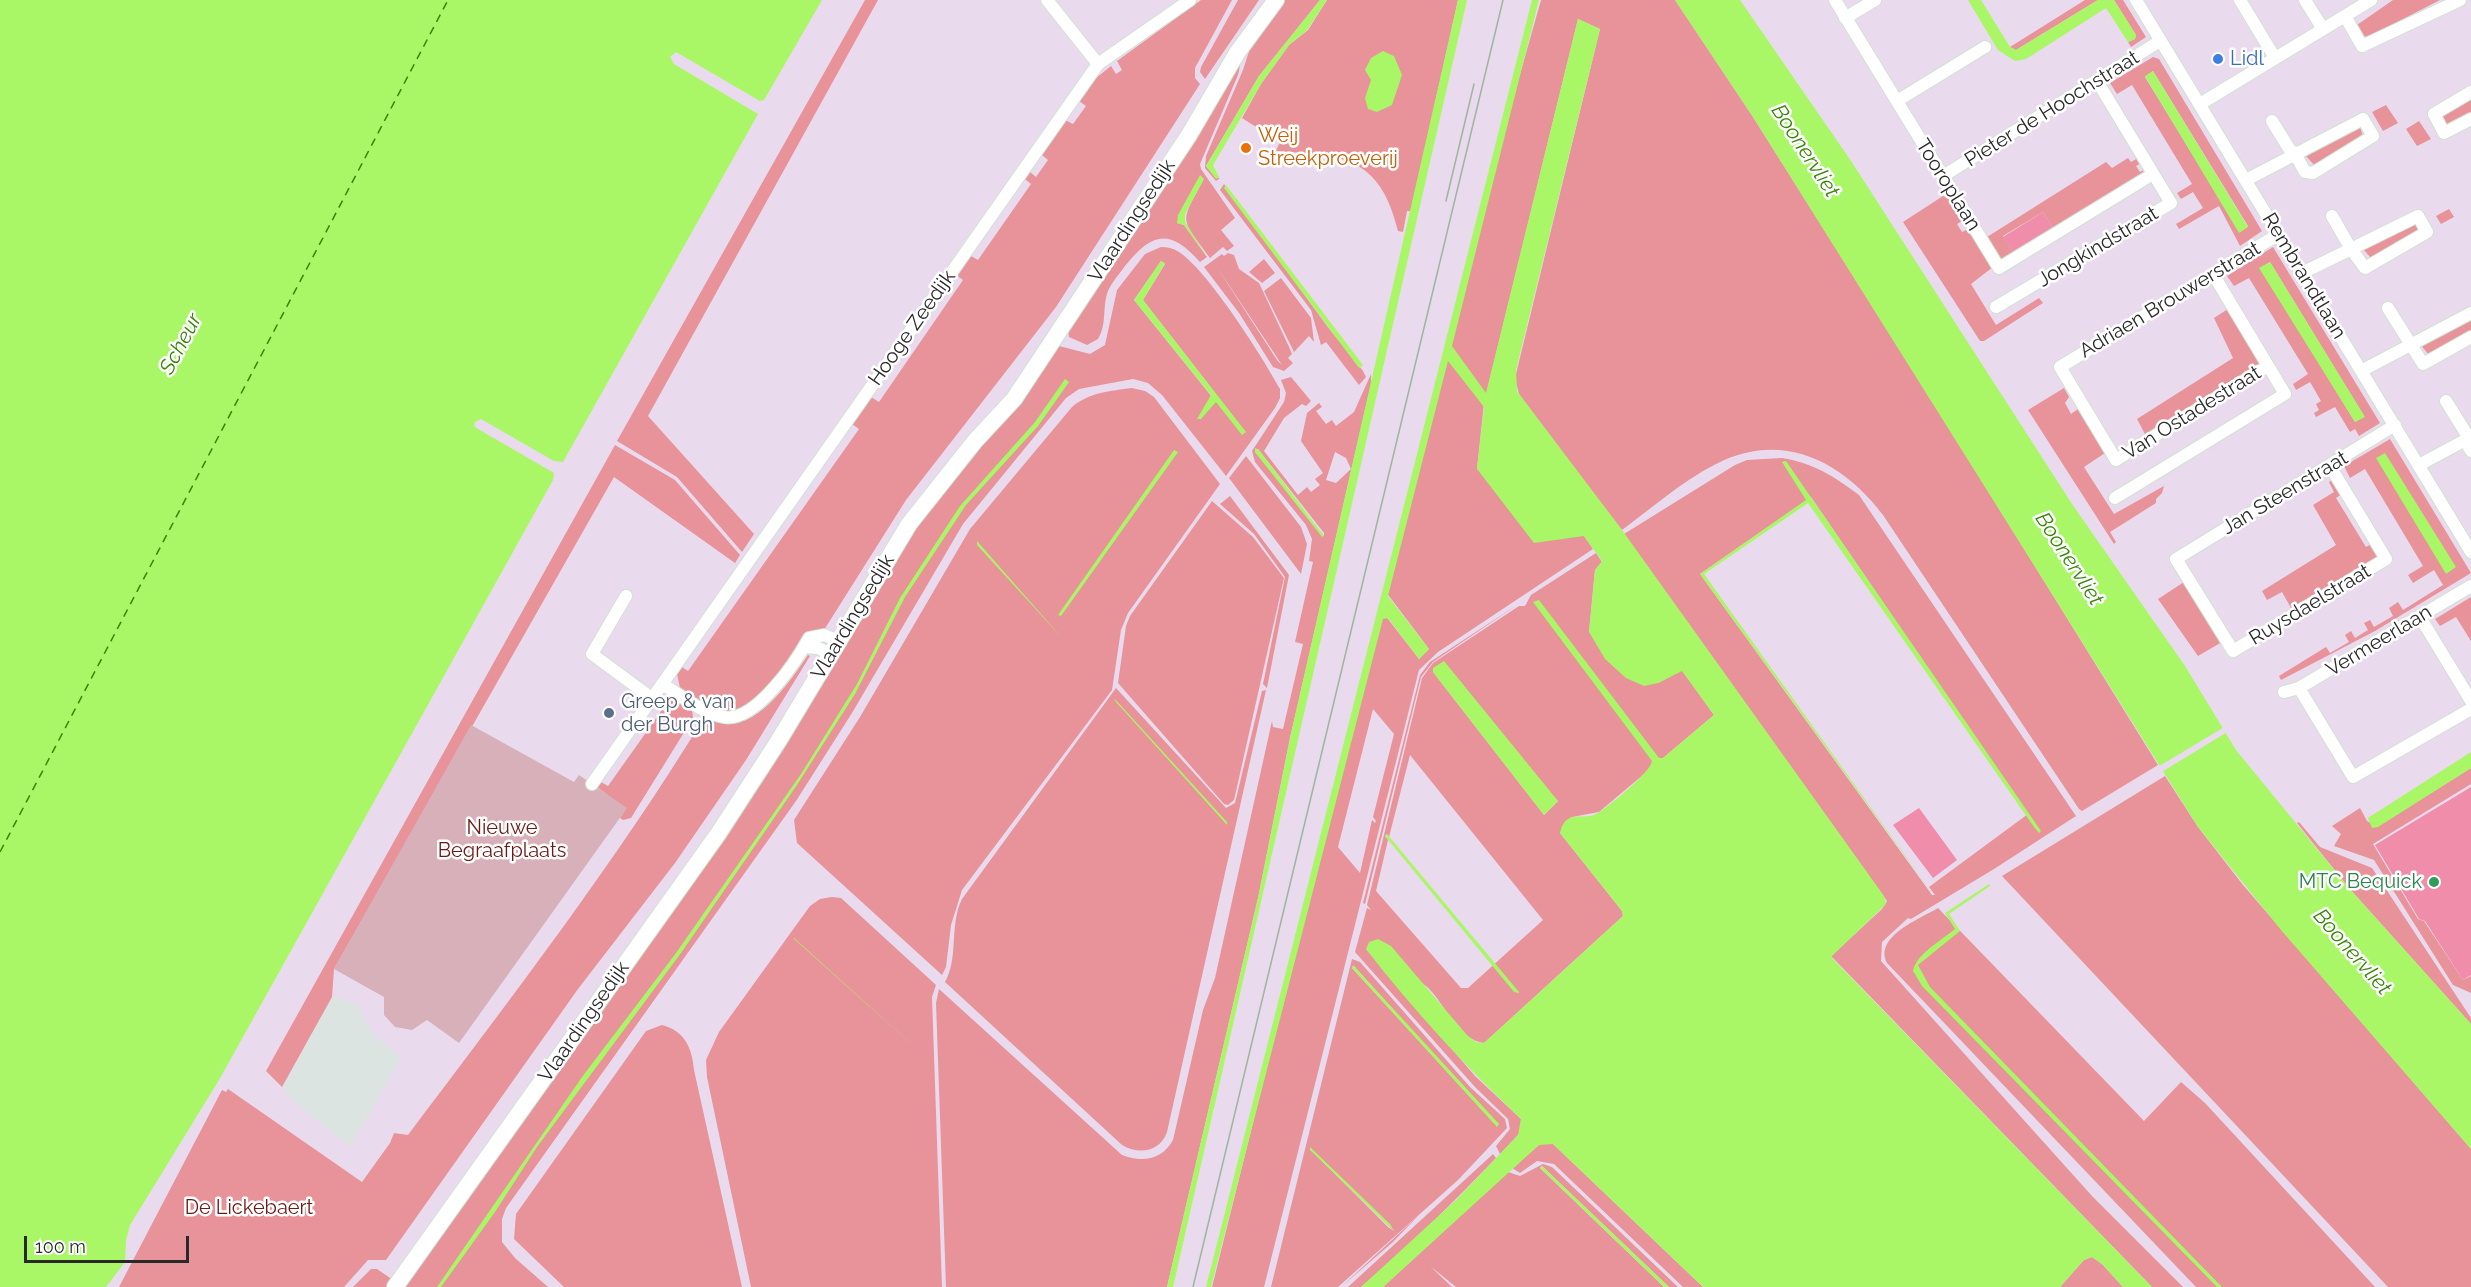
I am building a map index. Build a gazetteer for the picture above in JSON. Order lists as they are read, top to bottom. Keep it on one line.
{"streets":{"street":["Pieter de Hoochstraat","Tooroplaan","Vlaardingsedijk","Jongkindstraat","Rembrandtlaan","Adriaen Brouwerstraat","Hooge Zeedijk","Van Ostadestraat","Jan Steenstraat","Ruysdaelstraat","Vermeerlaan"]},"crossings":[["Pieter de Hoochstraat","Tooroplaan"],["Pieter de Hoochstraat","Jongkindstraat"],["Pieter de Hoochstraat","Rembrandtlaan"],["Tooroplaan","Jongkindstraat"],["Rembrandtlaan","Adriaen Brouwerstraat"],["Rembrandtlaan","Jan Steenstraat"],["Adriaen Brouwerstraat","Van Ostadestraat"],["Jan Steenstraat","Ruysdaelstraat"]],"water":["Boonervliet","Scheur"],"parks":["Nieuwe Begraafplaats","De Lickebaert"],"places":["Lidl","Weij Streekproeverij","Greep & van der Burgh","MTC Bequick"],"scale_bar":"100 m"}
